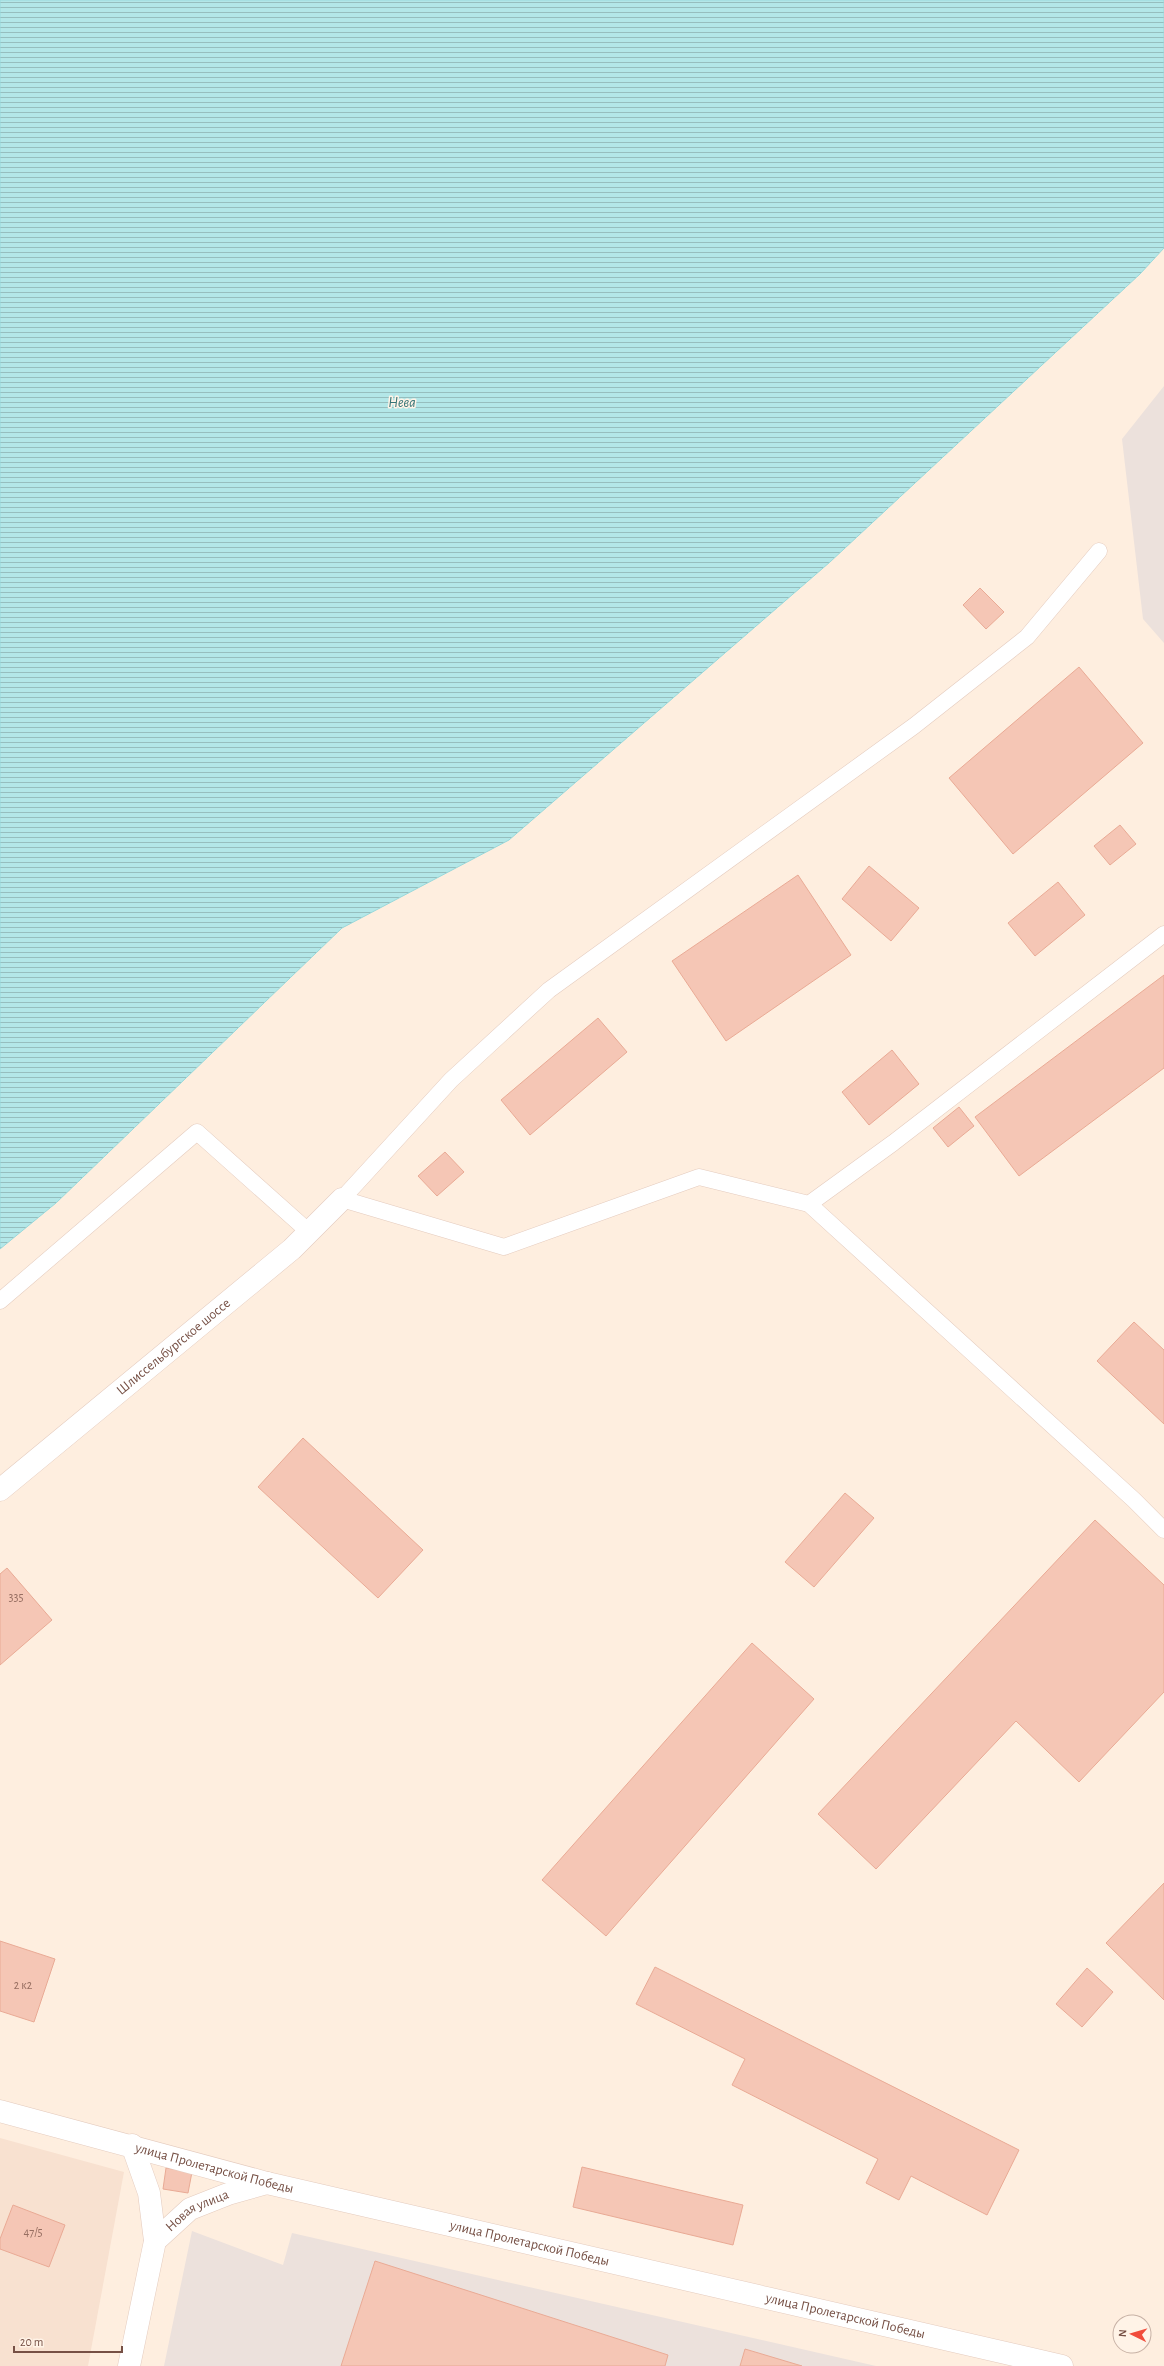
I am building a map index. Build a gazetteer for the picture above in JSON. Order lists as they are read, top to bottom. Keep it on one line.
{"streets":{"street":["Шлиссельбургское шоссе","улица Пролетарской Победы","Новая улица"]},"crossings":[["улица Пролетарской Победы","Новая улица"]],"water":["Нева"],"house_numbers":["335","2 к2","47/5"],"scale_bar":"20 m","north":"left"}
